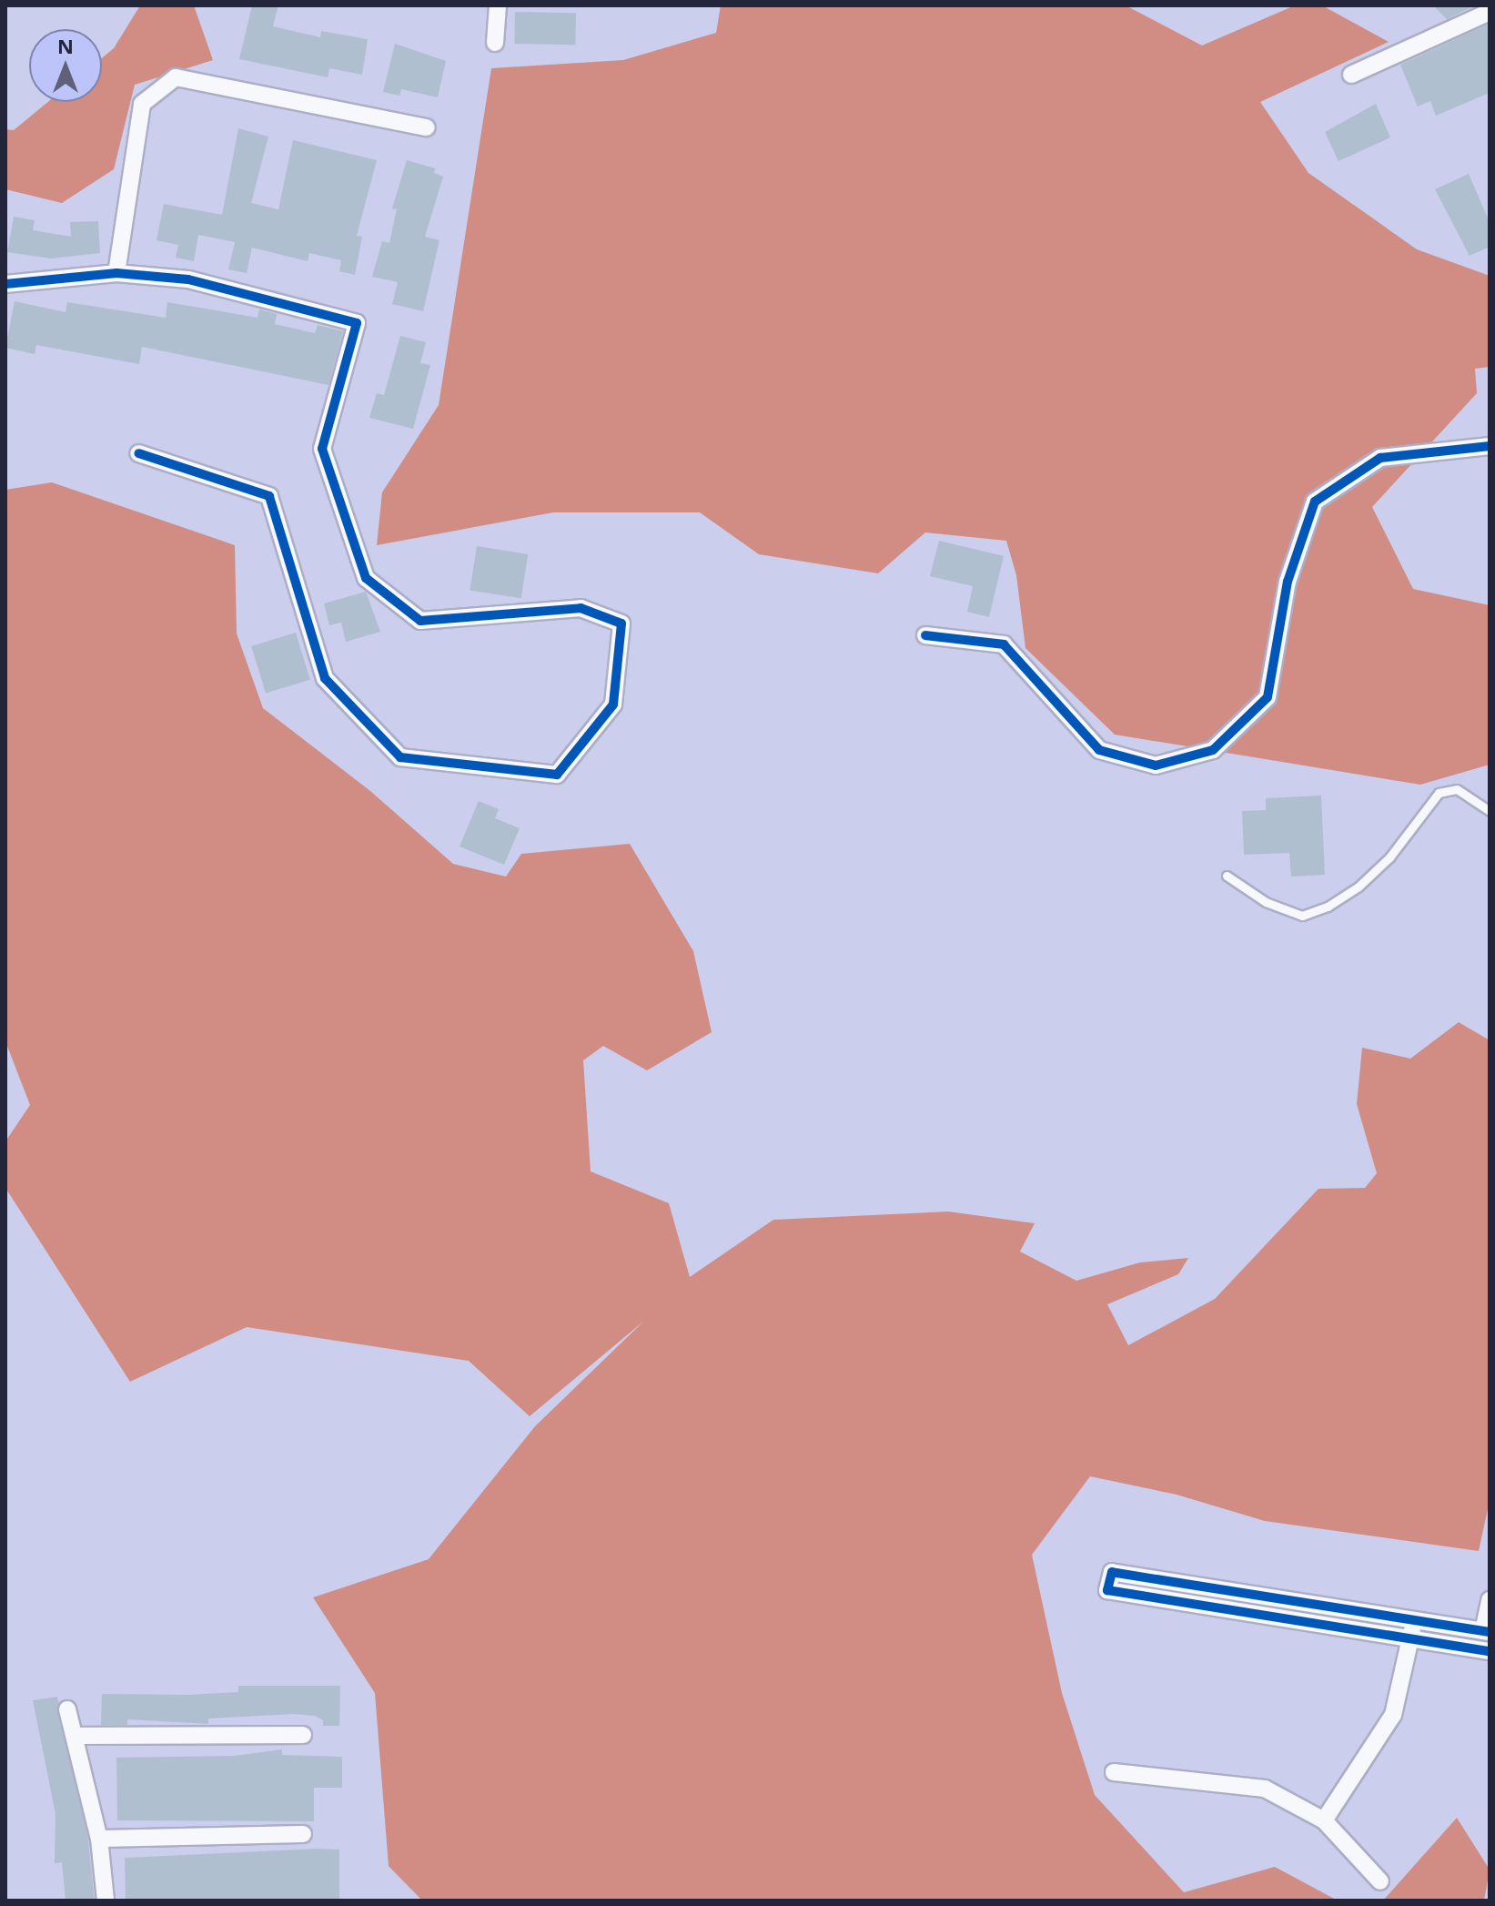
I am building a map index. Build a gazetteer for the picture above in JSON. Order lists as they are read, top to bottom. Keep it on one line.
{"north":"top"}
